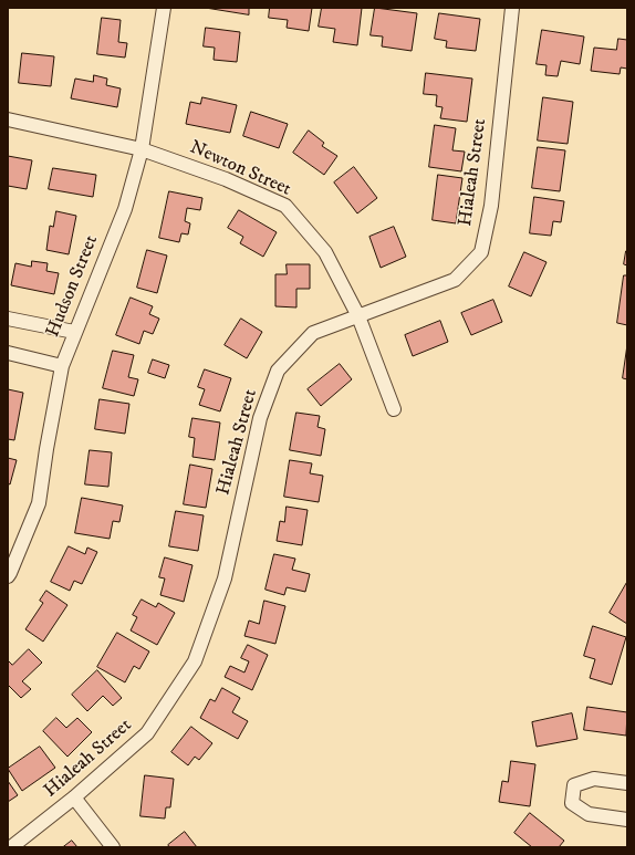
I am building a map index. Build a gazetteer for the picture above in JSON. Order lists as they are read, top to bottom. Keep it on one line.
{"streets":{"street":["Newton Street","Hialeah Street","Hudson Street"]},"crossings":[["Newton Street","Hialeah Street"],["Newton Street","Hudson Street"]]}
